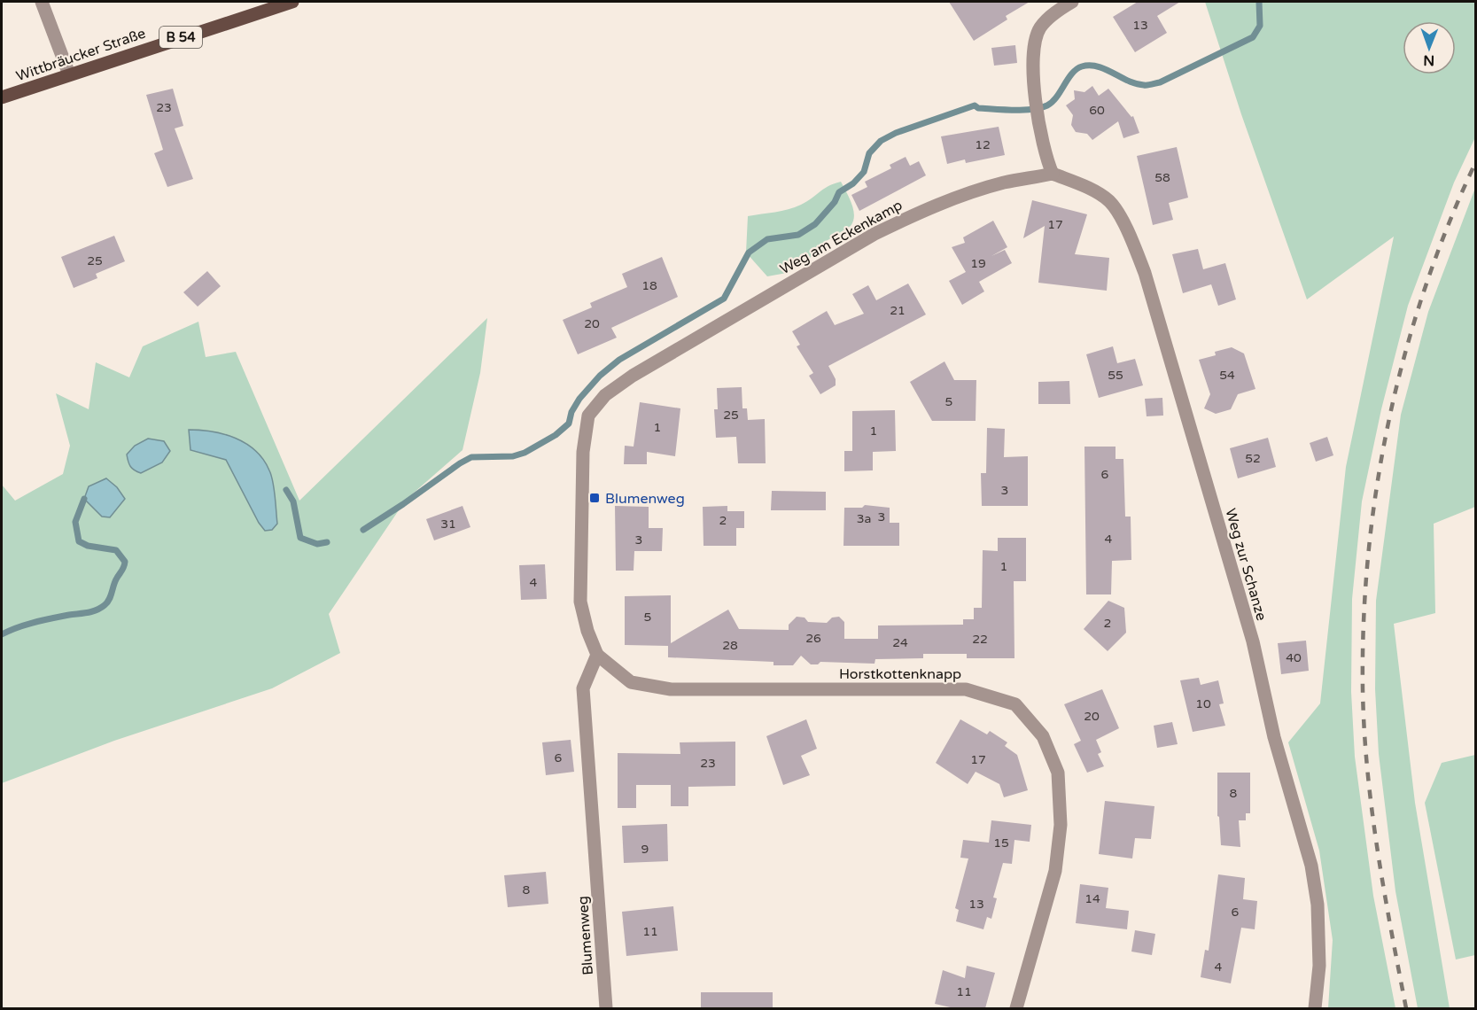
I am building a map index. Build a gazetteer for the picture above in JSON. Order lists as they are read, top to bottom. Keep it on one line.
{"streets":{"main road":["B 54","Wittbräucker Straße"],"street":["Weg am Eckenkamp","Weg zur Schanze","Horstkottenknapp","Blumenweg"]},"crossings":[["Weg am Eckenkamp","Weg zur Schanze"],["Weg am Eckenkamp","Horstkottenknapp"],["Weg am Eckenkamp","Blumenweg"],["Horstkottenknapp","Blumenweg"]],"places":{"transit":["Blumenweg"]},"house_numbers":["13","23","60","12","58","17","25","19","18","21","20","55","54","5","25","1","1","52","6","3","3","3a","2","31","4","3","1","4","5","2","26","22","24","28","40","10","20","6","17","23","8","15","9","8","14","13","6","11","4","11"],"north":"bottom"}
